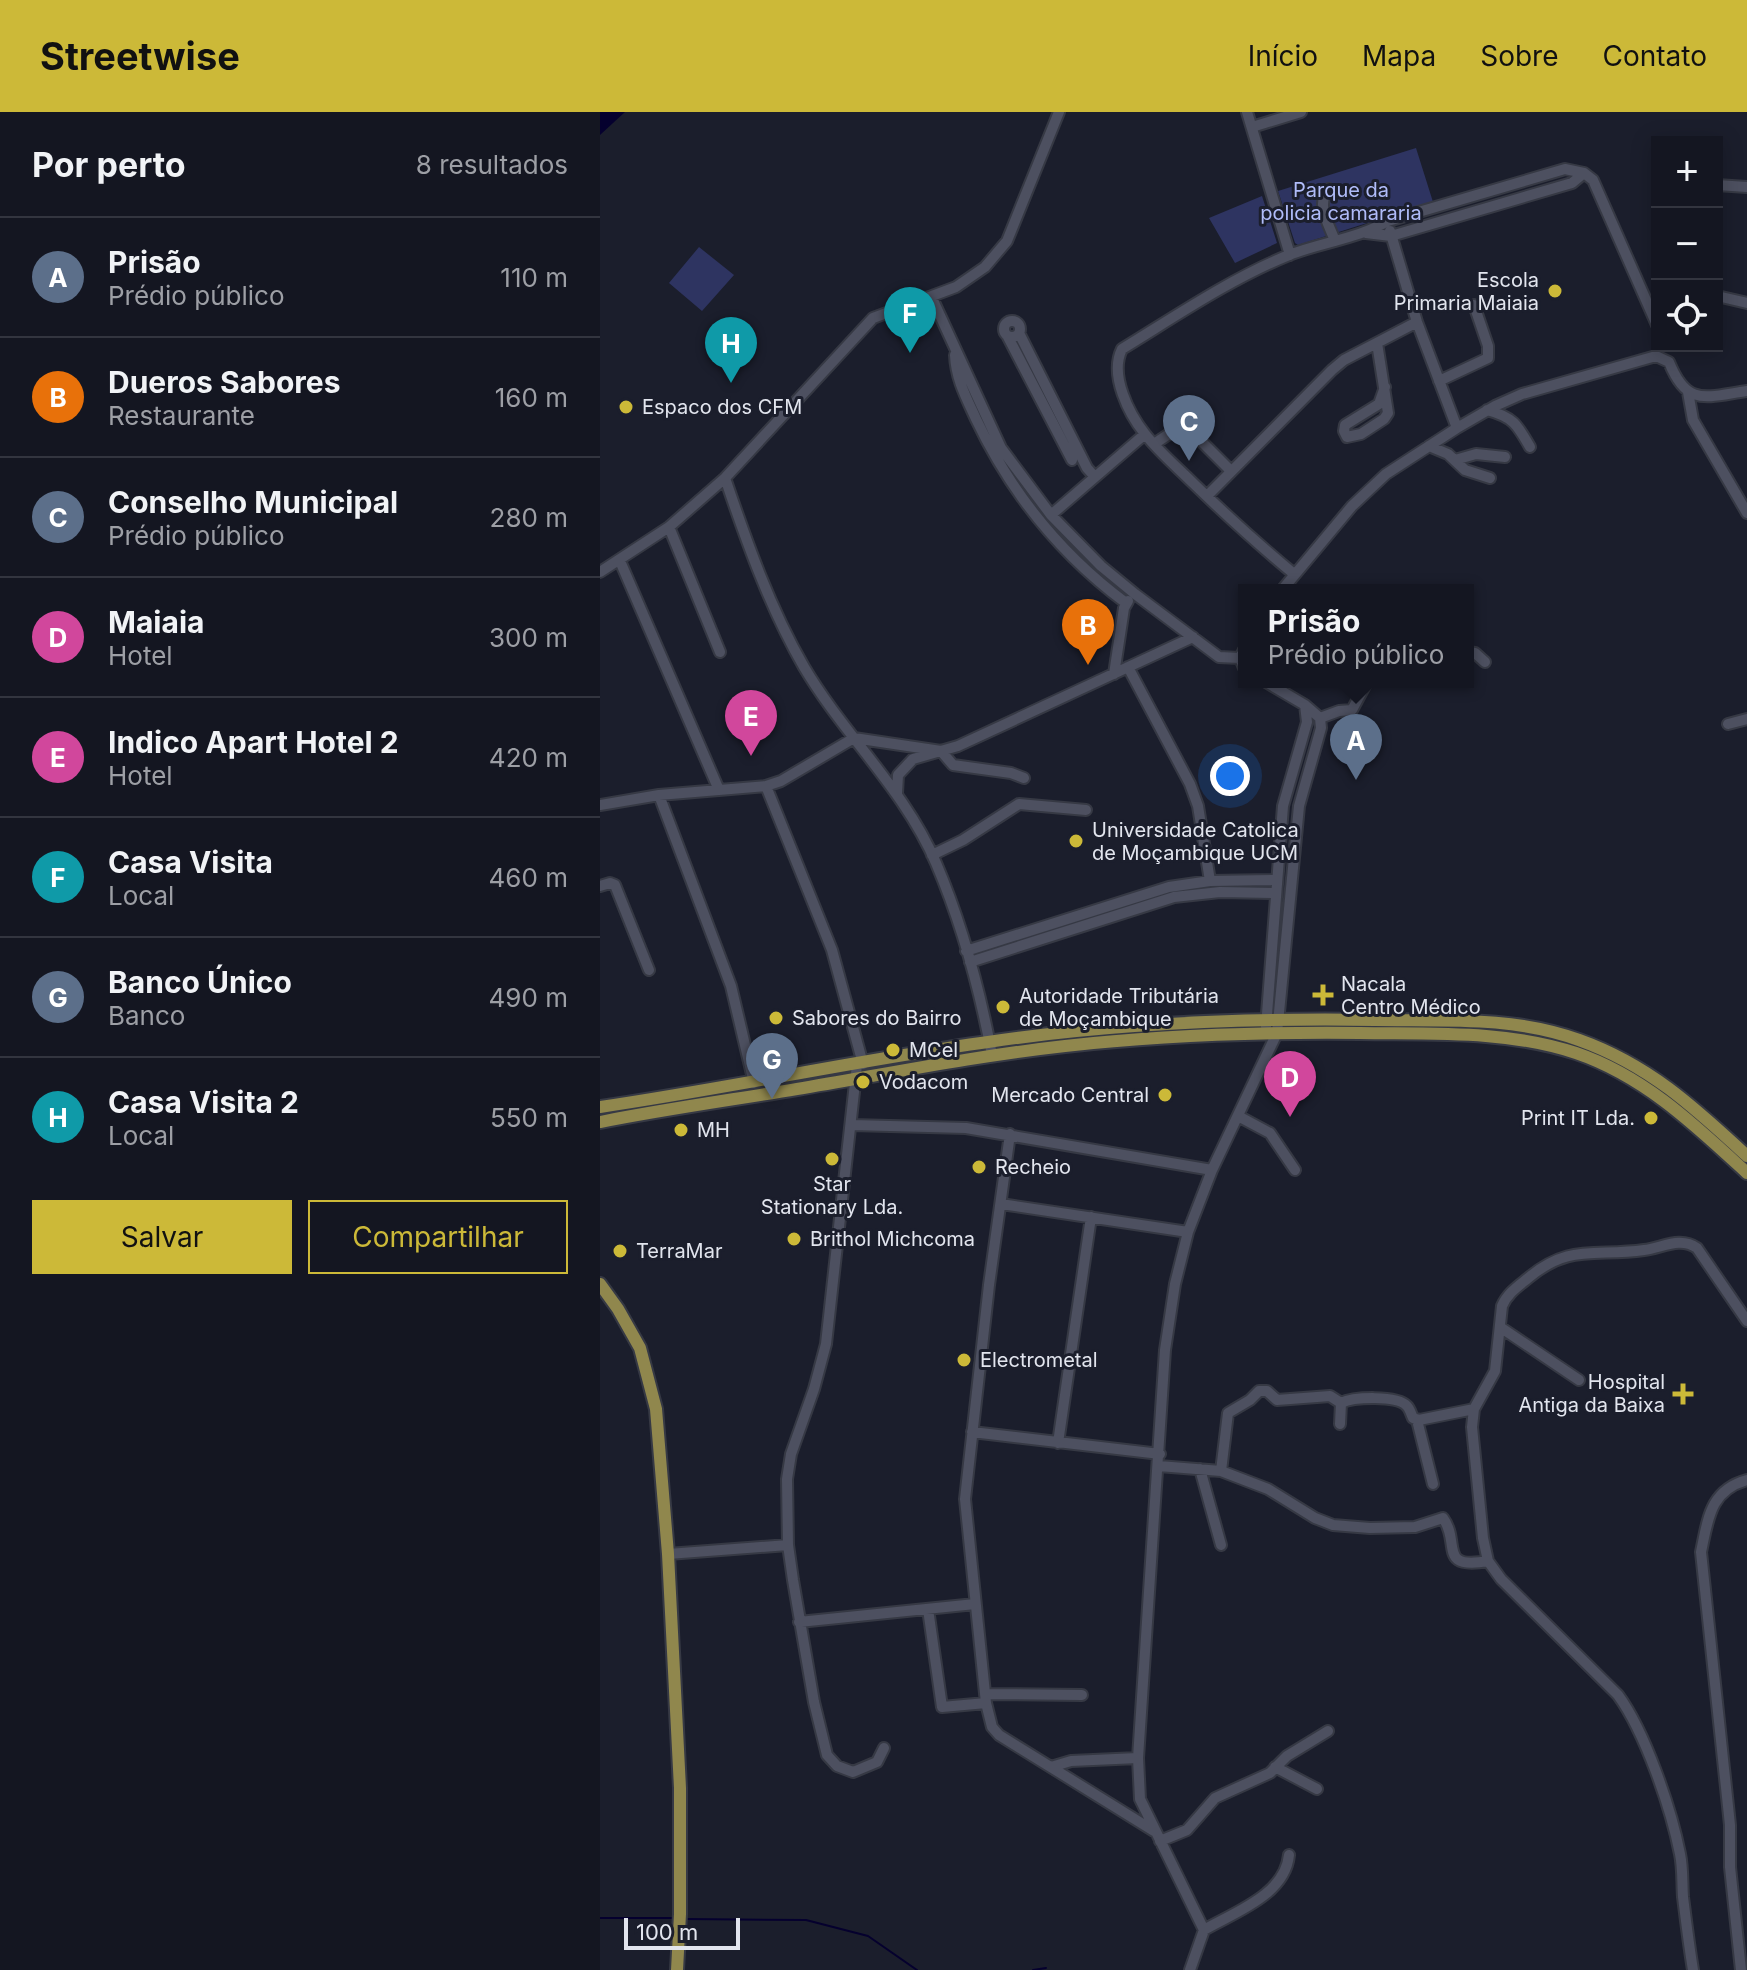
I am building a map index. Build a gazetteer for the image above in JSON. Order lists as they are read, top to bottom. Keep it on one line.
{"parks":["Parque da policia camararia"],"places":{"other":["Escola Primaria Maiaia","Espaco dos CFM","Universidade Catolica de Moçambique UCM","Autoridade Tributária de Moçambique","Sabores do Bairro","MCel","Vodacom","Mercado Central","Print IT Lda.","MH","Star Stationary Lda.","Recheio","Brithol Michcoma","TerraMar","Electrometal"],"health":["Nacala Centro Médico","Hospital Antiga da Baixa"]},"scale_bar":"100 m","page":{"header":"Streetwise","nav":["Início","Mapa","Sobre","Contato"],"heading":["Por perto","8 resultados"],"map_buttons":["+","−"],"list":[{"mark":"A","name":"Prisão","note":"Prédio público","value":"110 m"},{"mark":"B","name":"Dueros Sabores","note":"Restaurante","value":"160 m"},{"mark":"C","name":"Conselho Municipal","note":"Prédio público","value":"280 m"},{"mark":"D","name":"Maiaia","note":"Hotel","value":"300 m"},{"mark":"E","name":"Indico Apart Hotel 2","note":"Hotel","value":"420 m"},{"mark":"F","name":"Casa Visita","note":"Local","value":"460 m"},{"mark":"G","name":"Banco Único","note":"Banco","value":"490 m"},{"mark":"H","name":"Casa Visita 2","note":"Local","value":"550 m"}],"pins":["F","H","C","B","E","A","G","D"],"popup":["Prisão","Prédio público"],"buttons":["Salvar","Compartilhar"],"scale":"100 m"}}
